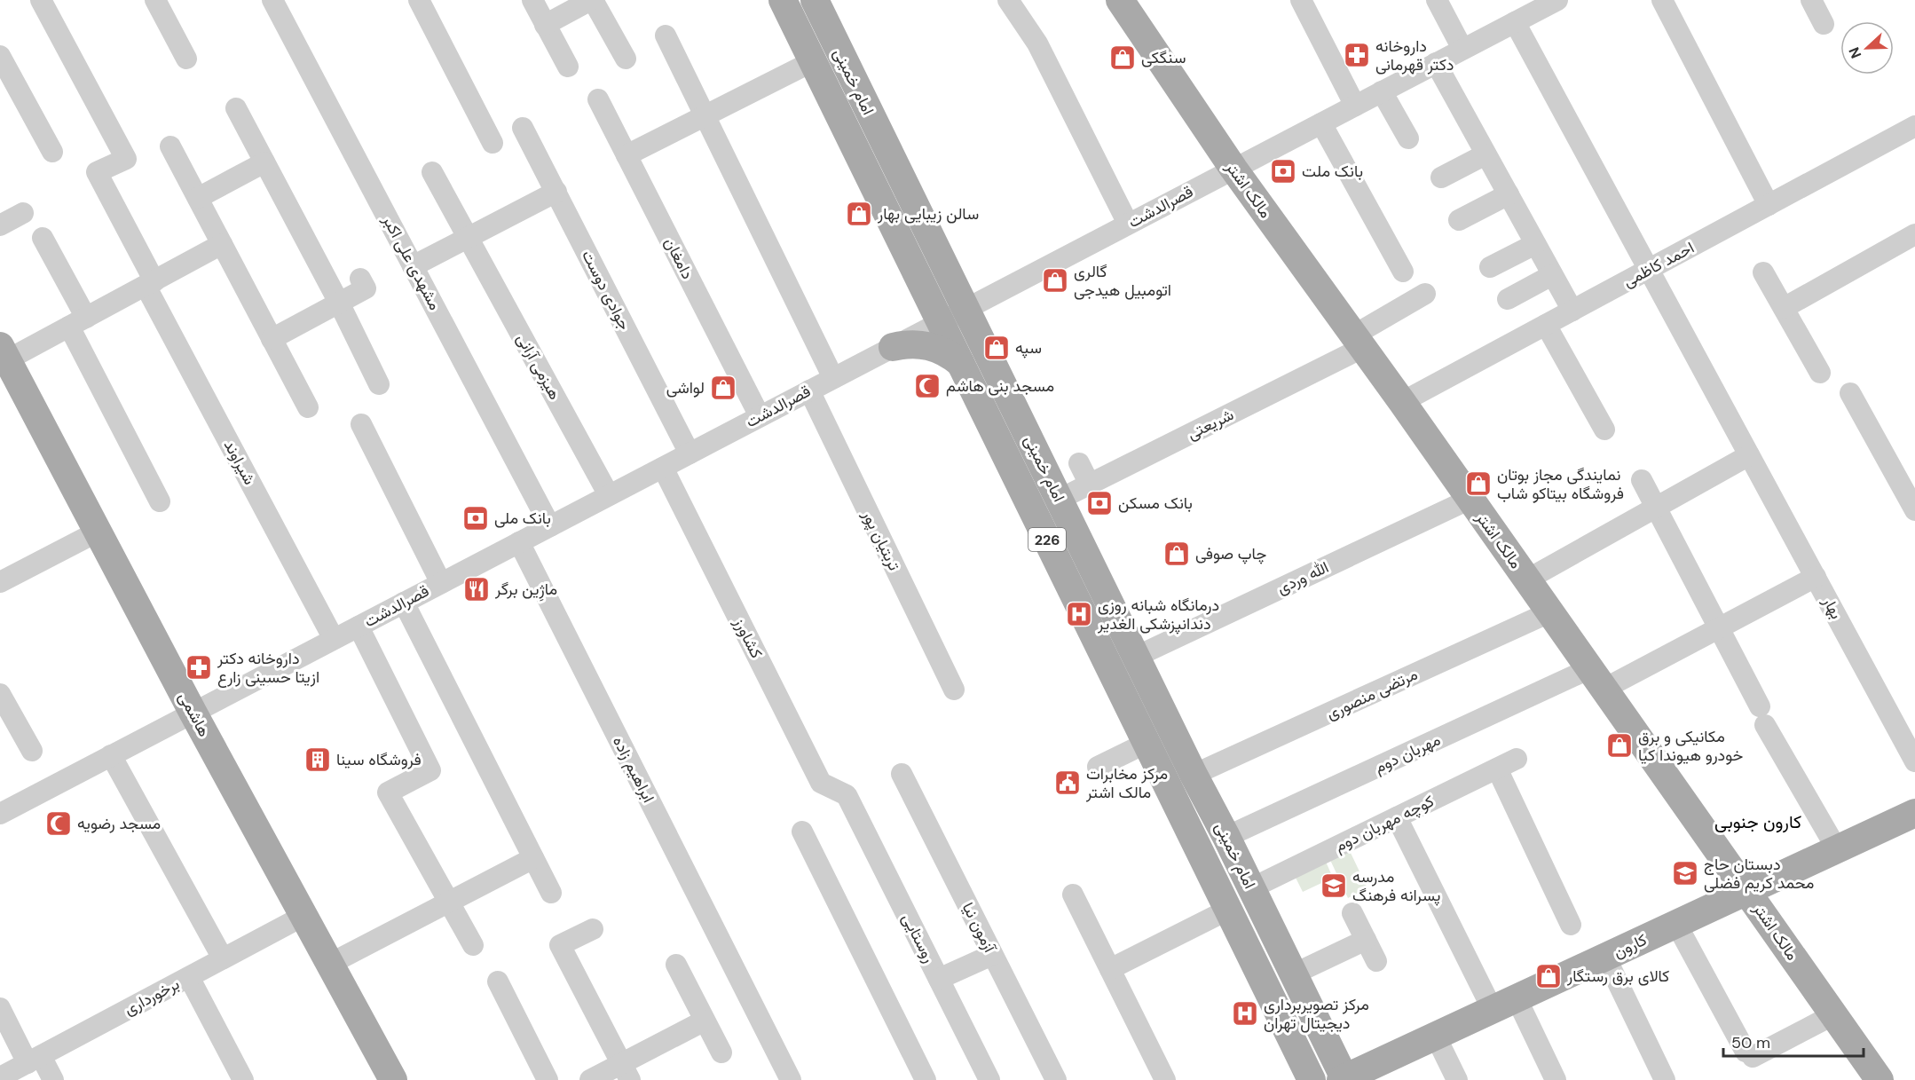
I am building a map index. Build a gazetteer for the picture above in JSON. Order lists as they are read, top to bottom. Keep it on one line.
{"streets":{"main road":["امام خمینی","مالک اشتر","226","هاشمی","کارون"],"street":["قصرالدشت","دامغان","مشهدی علی اکبر","احمد کاظمی","جوادی دوست","هیزمی آرانی","شریعتی","شیراوند","تربتیان پور","الله وردی","بهار","کشاورز","مرتضی منصوری","مهربان دوم","ابراهیم زاده","کوچه مهربان دوم","آزمون نیا","روستایی","برخورداری"]},"crossings":[["امام خمینی","قصرالدشت"],["امام خمینی","شریعتی"],["امام خمینی","الله وردی"],["امام خمینی","مرتضی منصوری"],["امام خمینی","مهربان دوم"],["امام خمینی","کوچه مهربان دوم"],["امام خمینی","کارون"],["مالک اشتر","قصرالدشت"],["مالک اشتر","احمد کاظمی"],["مالک اشتر","شریعتی"],["مالک اشتر","الله وردی"],["مالک اشتر","مرتضی منصوری"],["مالک اشتر","مهربان دوم"],["مالک اشتر","کارون"],["قصرالدشت","دامغان"],["قصرالدشت","مشهدی علی اکبر"],["قصرالدشت","جوادی دوست"],["قصرالدشت","هیزمی آرانی"],["قصرالدشت","شیراوند"],["قصرالدشت","تربتیان پور"],["قصرالدشت","بهار"],["قصرالدشت","کشاورز"],["قصرالدشت","هاشمی"],["قصرالدشت","ابراهیم زاده"],["احمد کاظمی","بهار"],["بهار","مهربان دوم"],["کشاورز","روستایی"],["هاشمی","برخورداری"]],"districts":["کارون جنوبی"],"places":{"pharmacy":["داروخانه دکتر قهرمانی","داروخانه دکتر ازیتا حسینی زارع"],"shop":["سنگکی","سالن زیبایی بهار","گالرى اتومبیل هیدجى","سپه","لواشی","نمایندگی مجاز بوتان فروشگاه بیتاکو شاب","چاپ صوفی","مکانیکی و برق خودرو هیوندا کیا","کالای برق رستگار"],"bank":["بانک ملت","بانک مسکن","بانک ملی"],"mosque":["مسجد بنی هاشم","مسجد رضویه"],"restaurant":["ماژِین برگر"],"hospital":["درمانگاه شبانه روزی دندانپزشکی الغدیر","مرکز تصویربرداری دیجیتال تهران"],"building":["فروشگاه سینا"],"public building":["مرکز مخابرات مالک اشتر"],"school or university":["دبستان حاج محمد کریم فضلی","مدرسه پسرانه فرهنگ"]},"scale_bar":"50 m","north":"left"}
